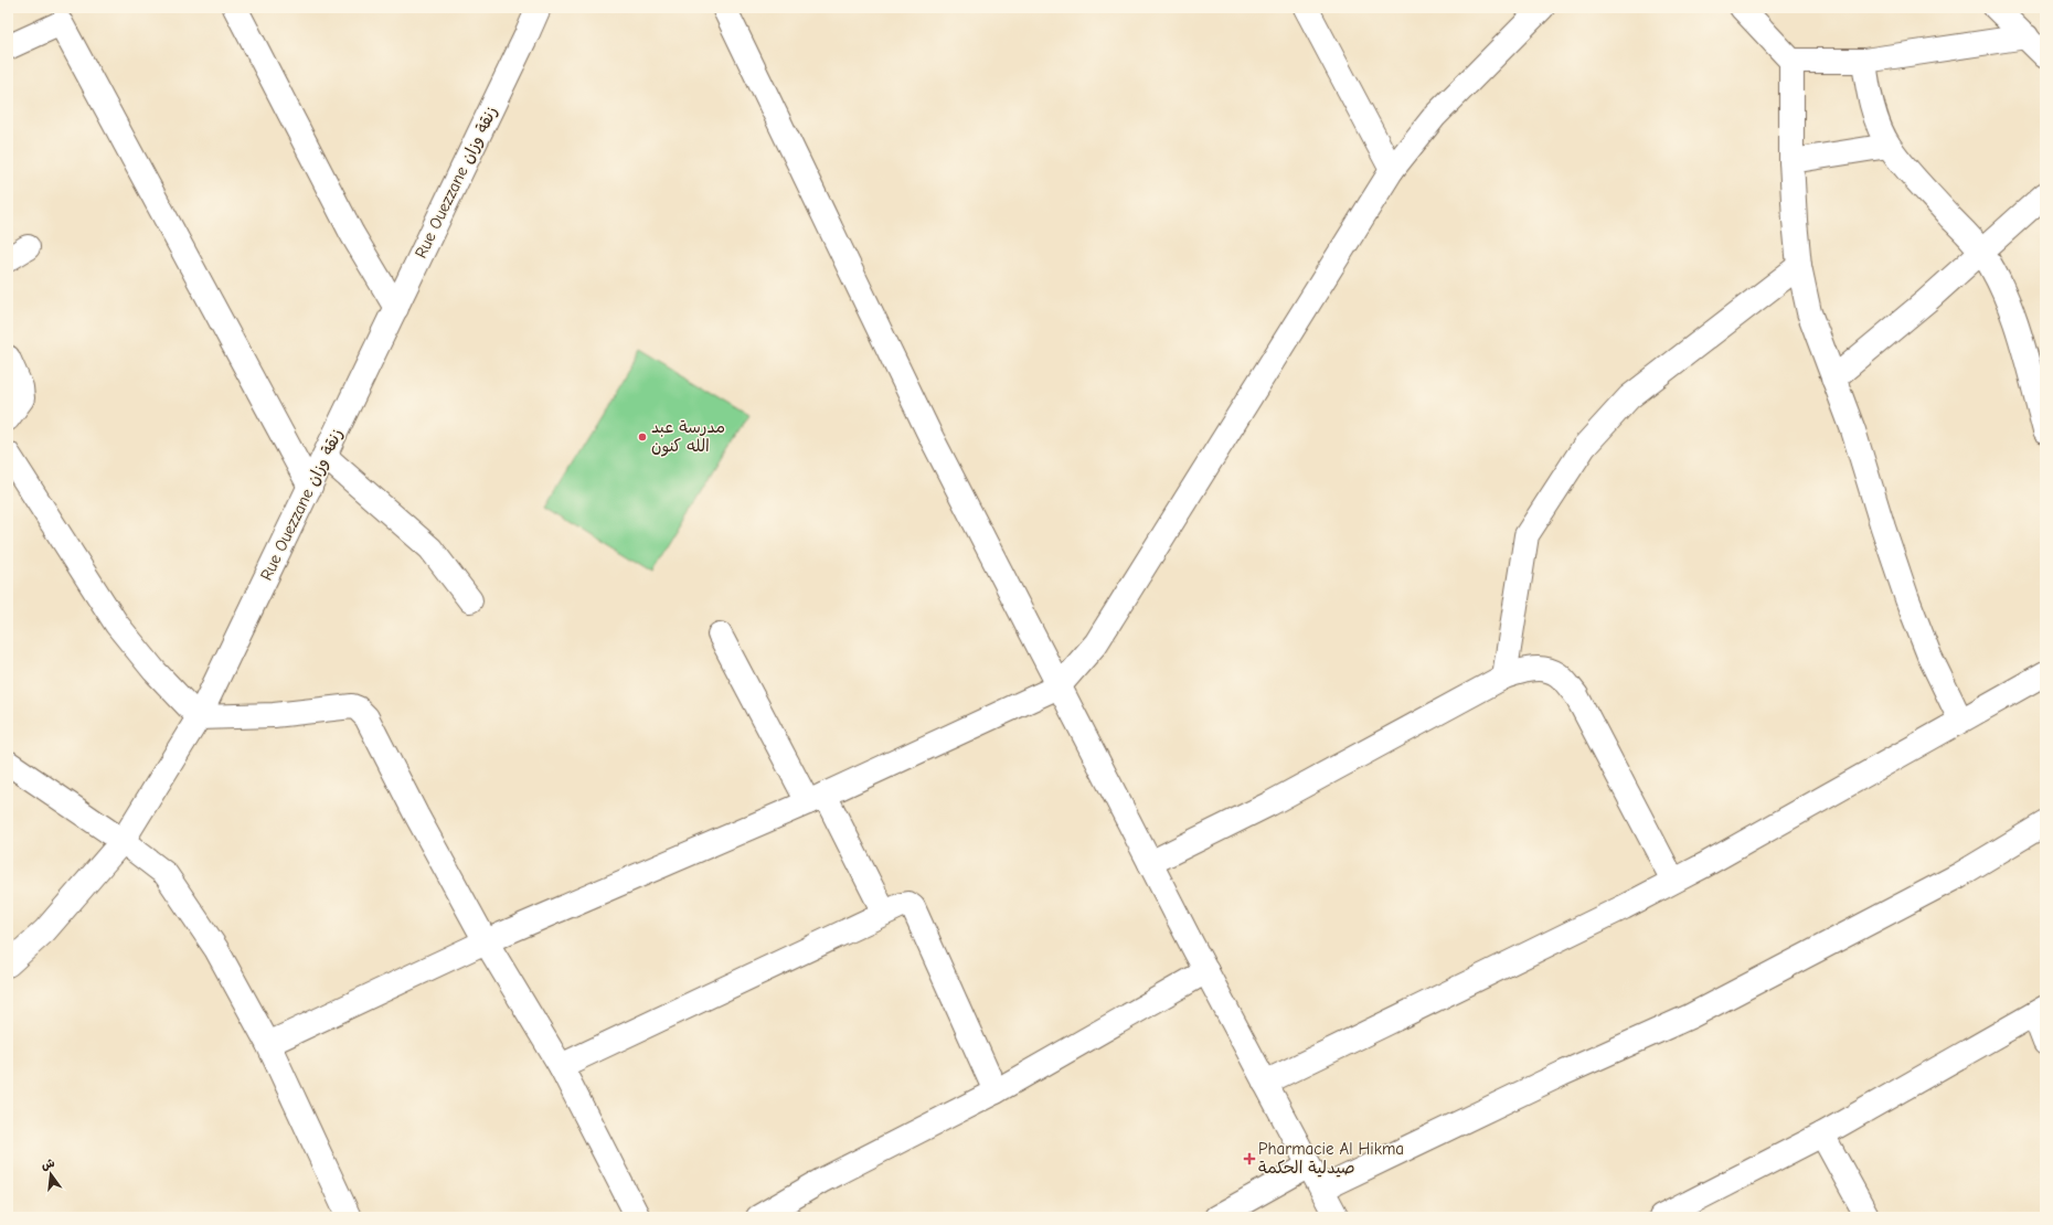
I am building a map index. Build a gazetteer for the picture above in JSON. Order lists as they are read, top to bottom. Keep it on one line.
{"streets":{"street":["Rue Ouezzane زنقة وزان"]},"places":{"other":["مدرسة عبد الله كنون"],"health":["Pharmacie Al Hikma صيدلية الحكمة"]},"north":"top"}
